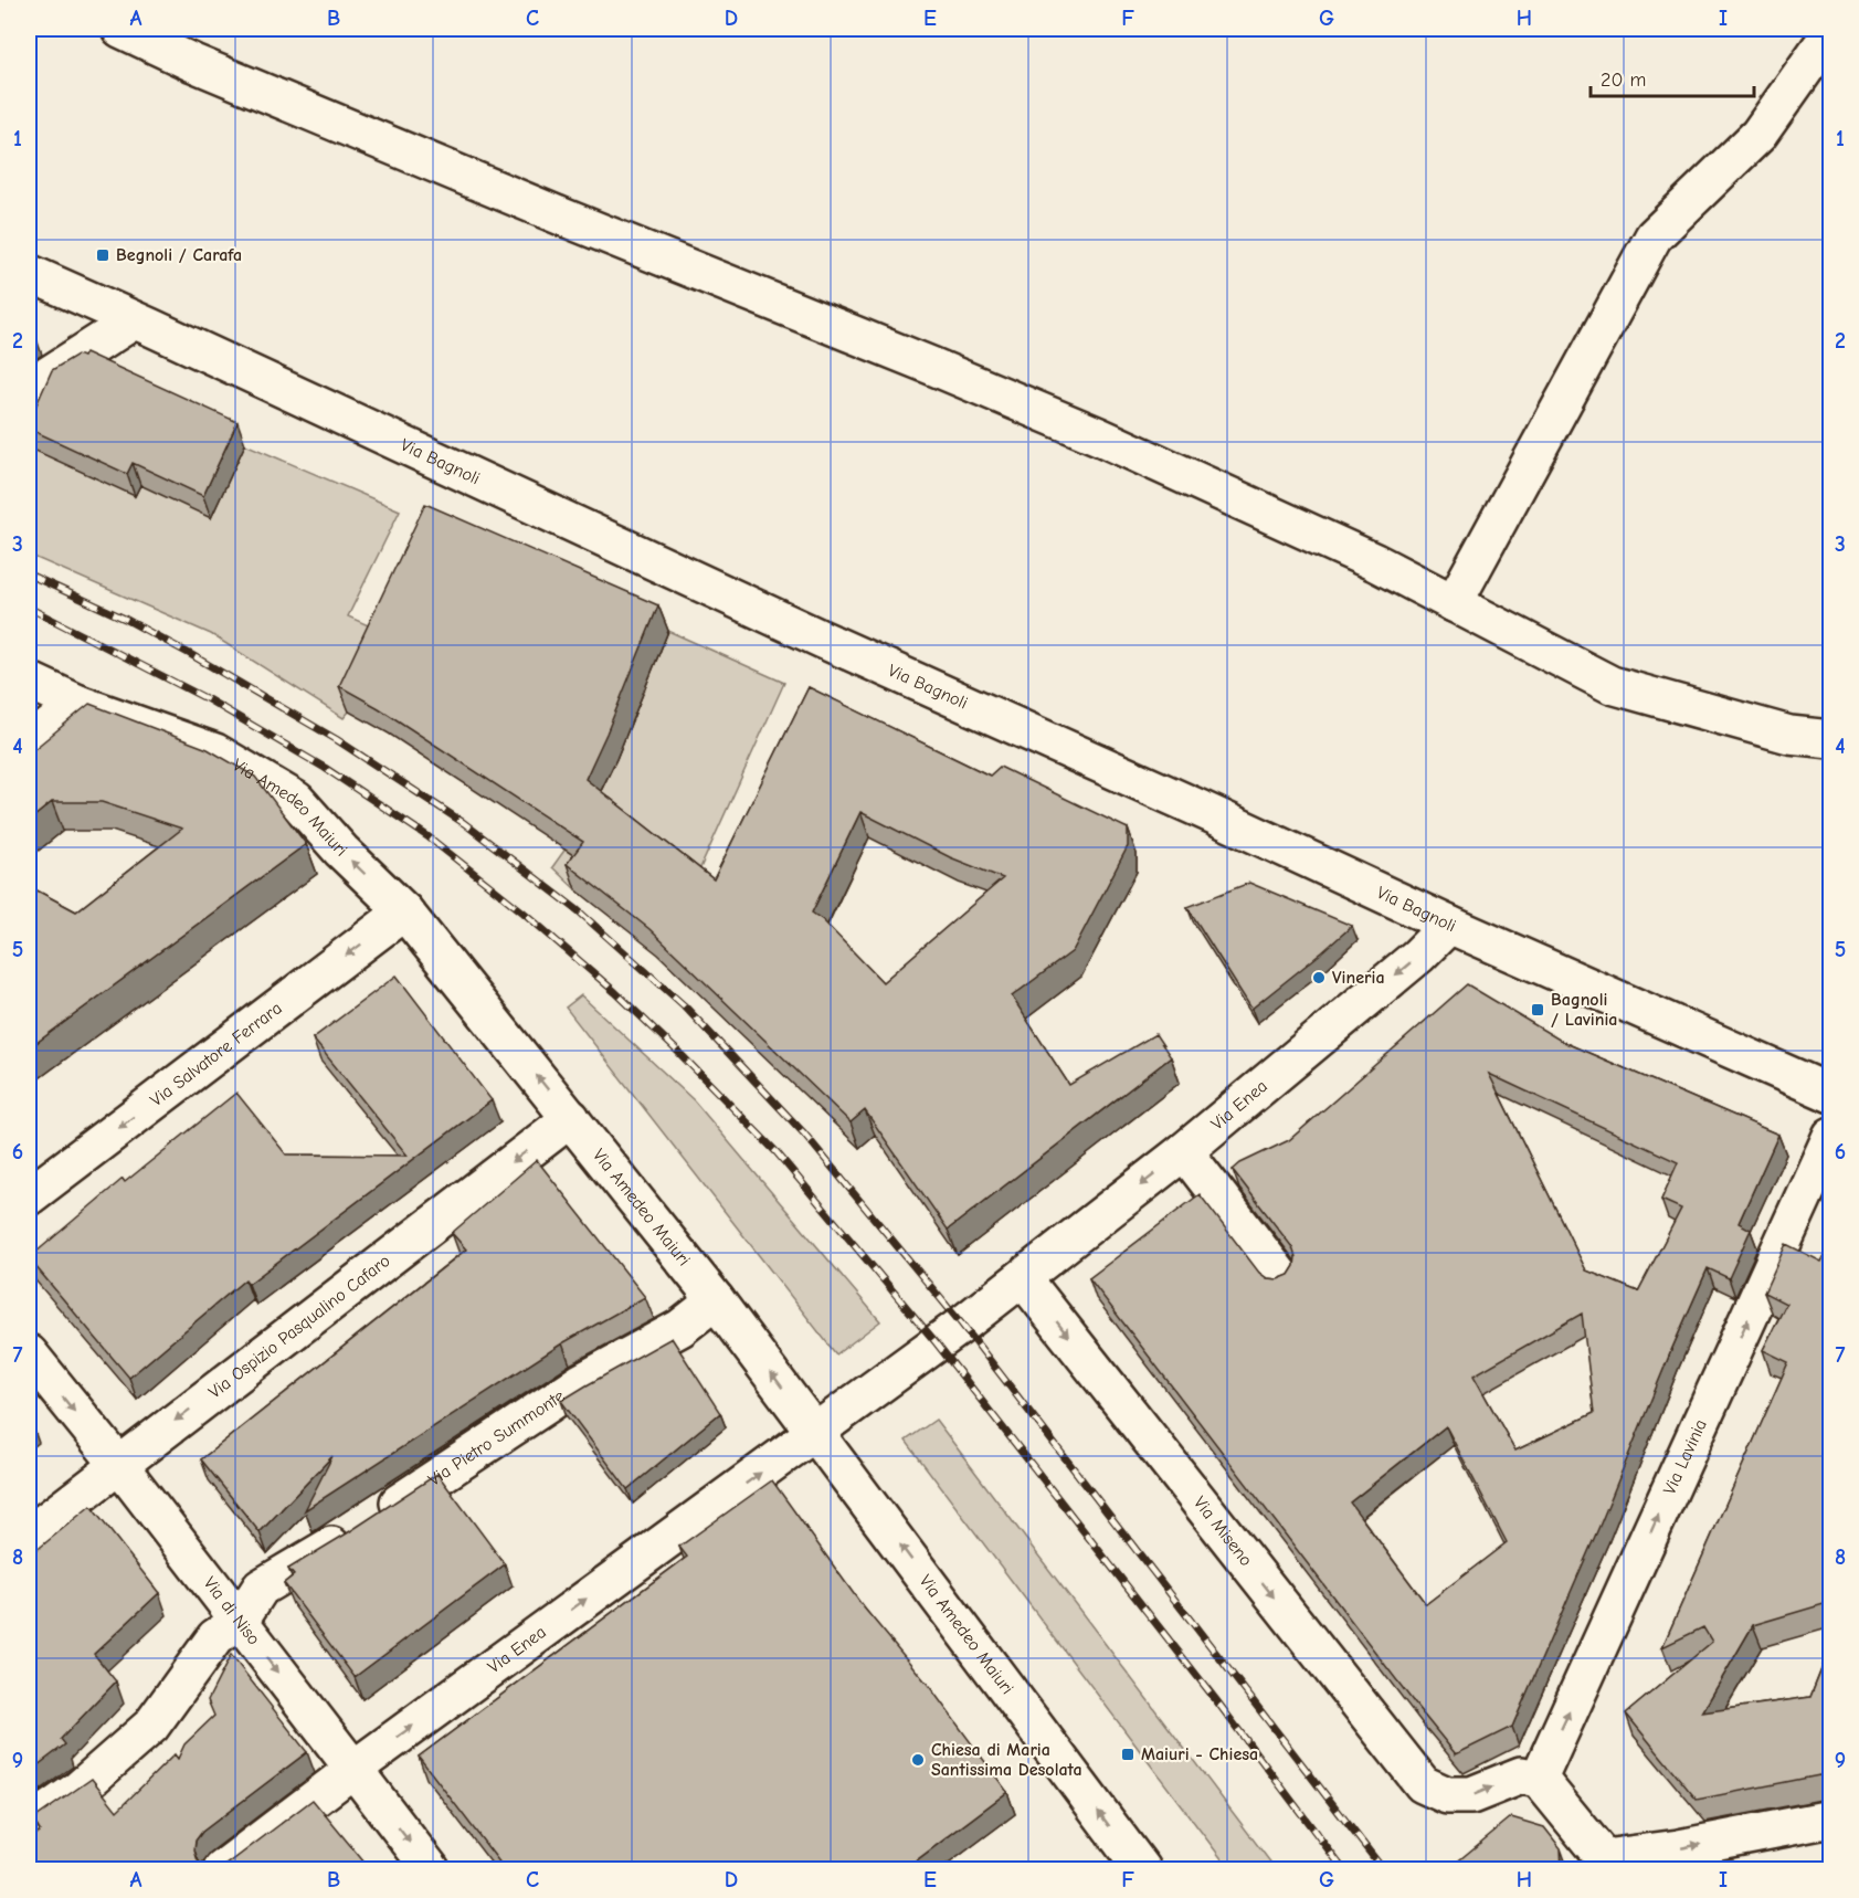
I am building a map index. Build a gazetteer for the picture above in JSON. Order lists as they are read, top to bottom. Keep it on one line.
{"streets":{"street":["Via Bagnoli","Via Amedeo Maiuri","Via Salvatore Ferrara","Via Enea","Via Ospizio Pasqualino Cafaro","Via Pietro Summonte","Via Lavinia","Via Miseno","Via di Niso"]},"crossings":[["Via Bagnoli","Via Enea"],["Via Amedeo Maiuri","Via Salvatore Ferrara"],["Via Amedeo Maiuri","Via Enea"],["Via Amedeo Maiuri","Via Ospizio Pasqualino Cafaro"],["Via Amedeo Maiuri","Via Pietro Summonte"],["Via Enea","Via Miseno"],["Via Enea","Via di Niso"],["Via Ospizio Pasqualino Cafaro","Via di Niso"],["Via Pietro Summonte","Via di Niso"],["Via Lavinia","Via Miseno"]],"one_way":["Via Amedeo Maiuri","Via Salvatore Ferrara","Via Ospizio Pasqualino Cafaro","Via Lavinia","Via Miseno","Via di Niso"],"places":{"transit":["Begnoli / Carafa","Bagnoli / Lavinia","Maiuri - Chiesa"],"other":["Vineria","Chiesa di Maria Santissima Desolata"]},"scale_bar":"20 m","grid":{"columns":["A","B","C","D","E","F","G","H","I"],"rows":["1","2","3","4","5","6","7","8","9"]}}
